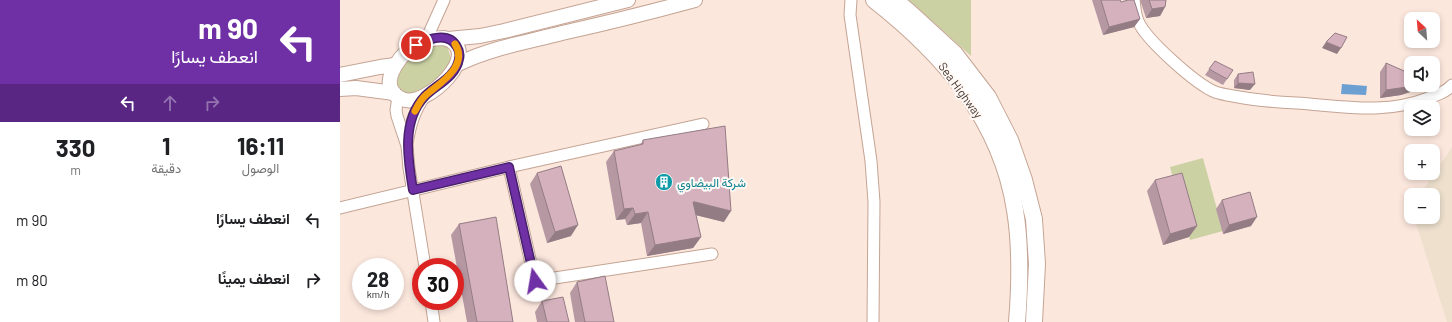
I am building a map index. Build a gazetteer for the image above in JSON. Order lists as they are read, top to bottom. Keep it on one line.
{"streets":{"highway":["Sea Highway"]},"places":{"building":["شركة البيضاوي"]},"north":"top left","page":{"turn":["90 m","انعطف يسارًا"],"map_buttons":["+","−"],"eta":["16:11","الوصول","1","دقيقة","330","m"],"list":[{"name":"انعطف يسارًا","value":"90 m"},{"name":"انعطف يمينًا","value":"80 m"}],"speed":"28 km/h","limit":"30"}}
